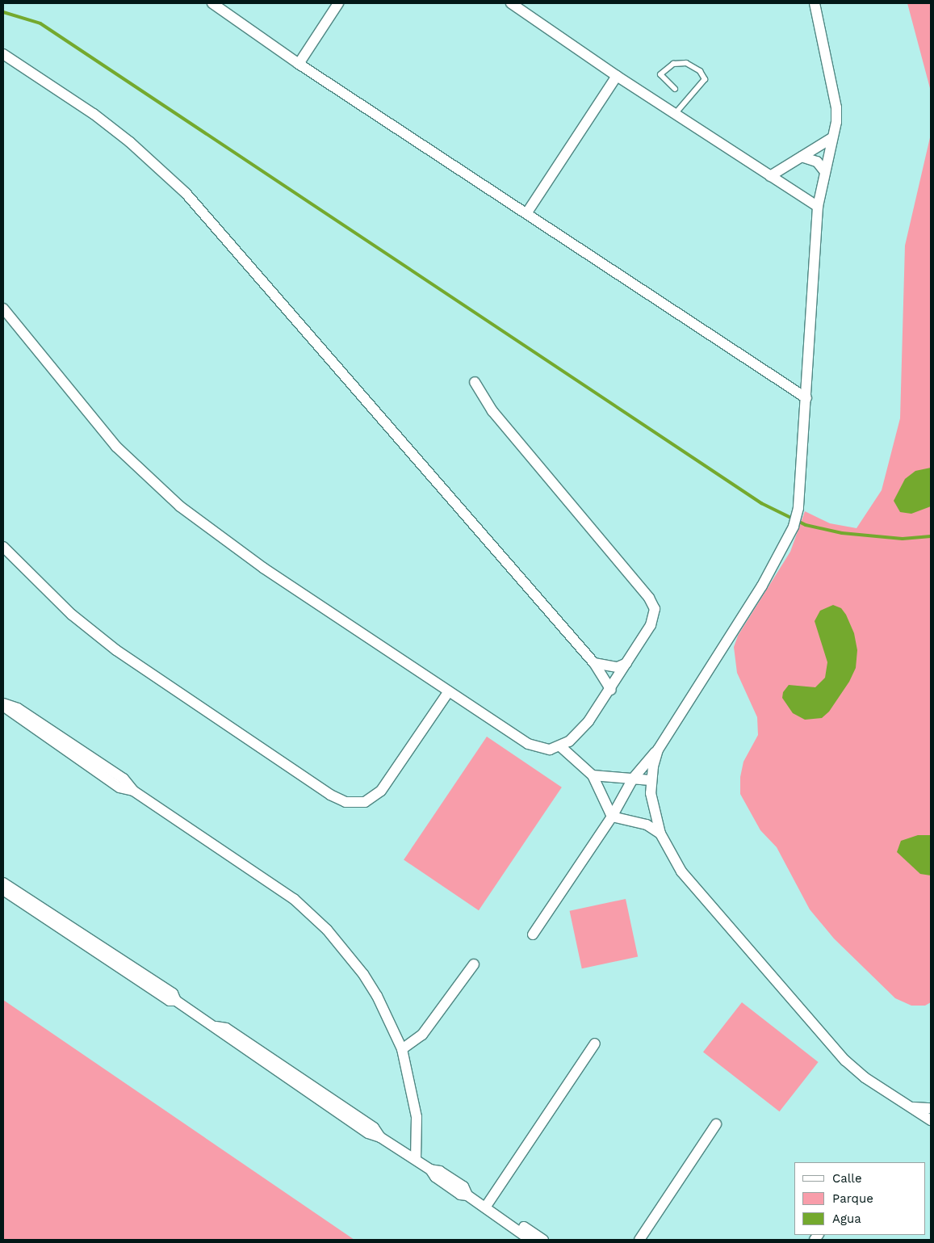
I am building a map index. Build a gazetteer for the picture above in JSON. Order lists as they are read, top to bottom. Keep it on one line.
{"legend":["Calle","Parque","Agua"]}
